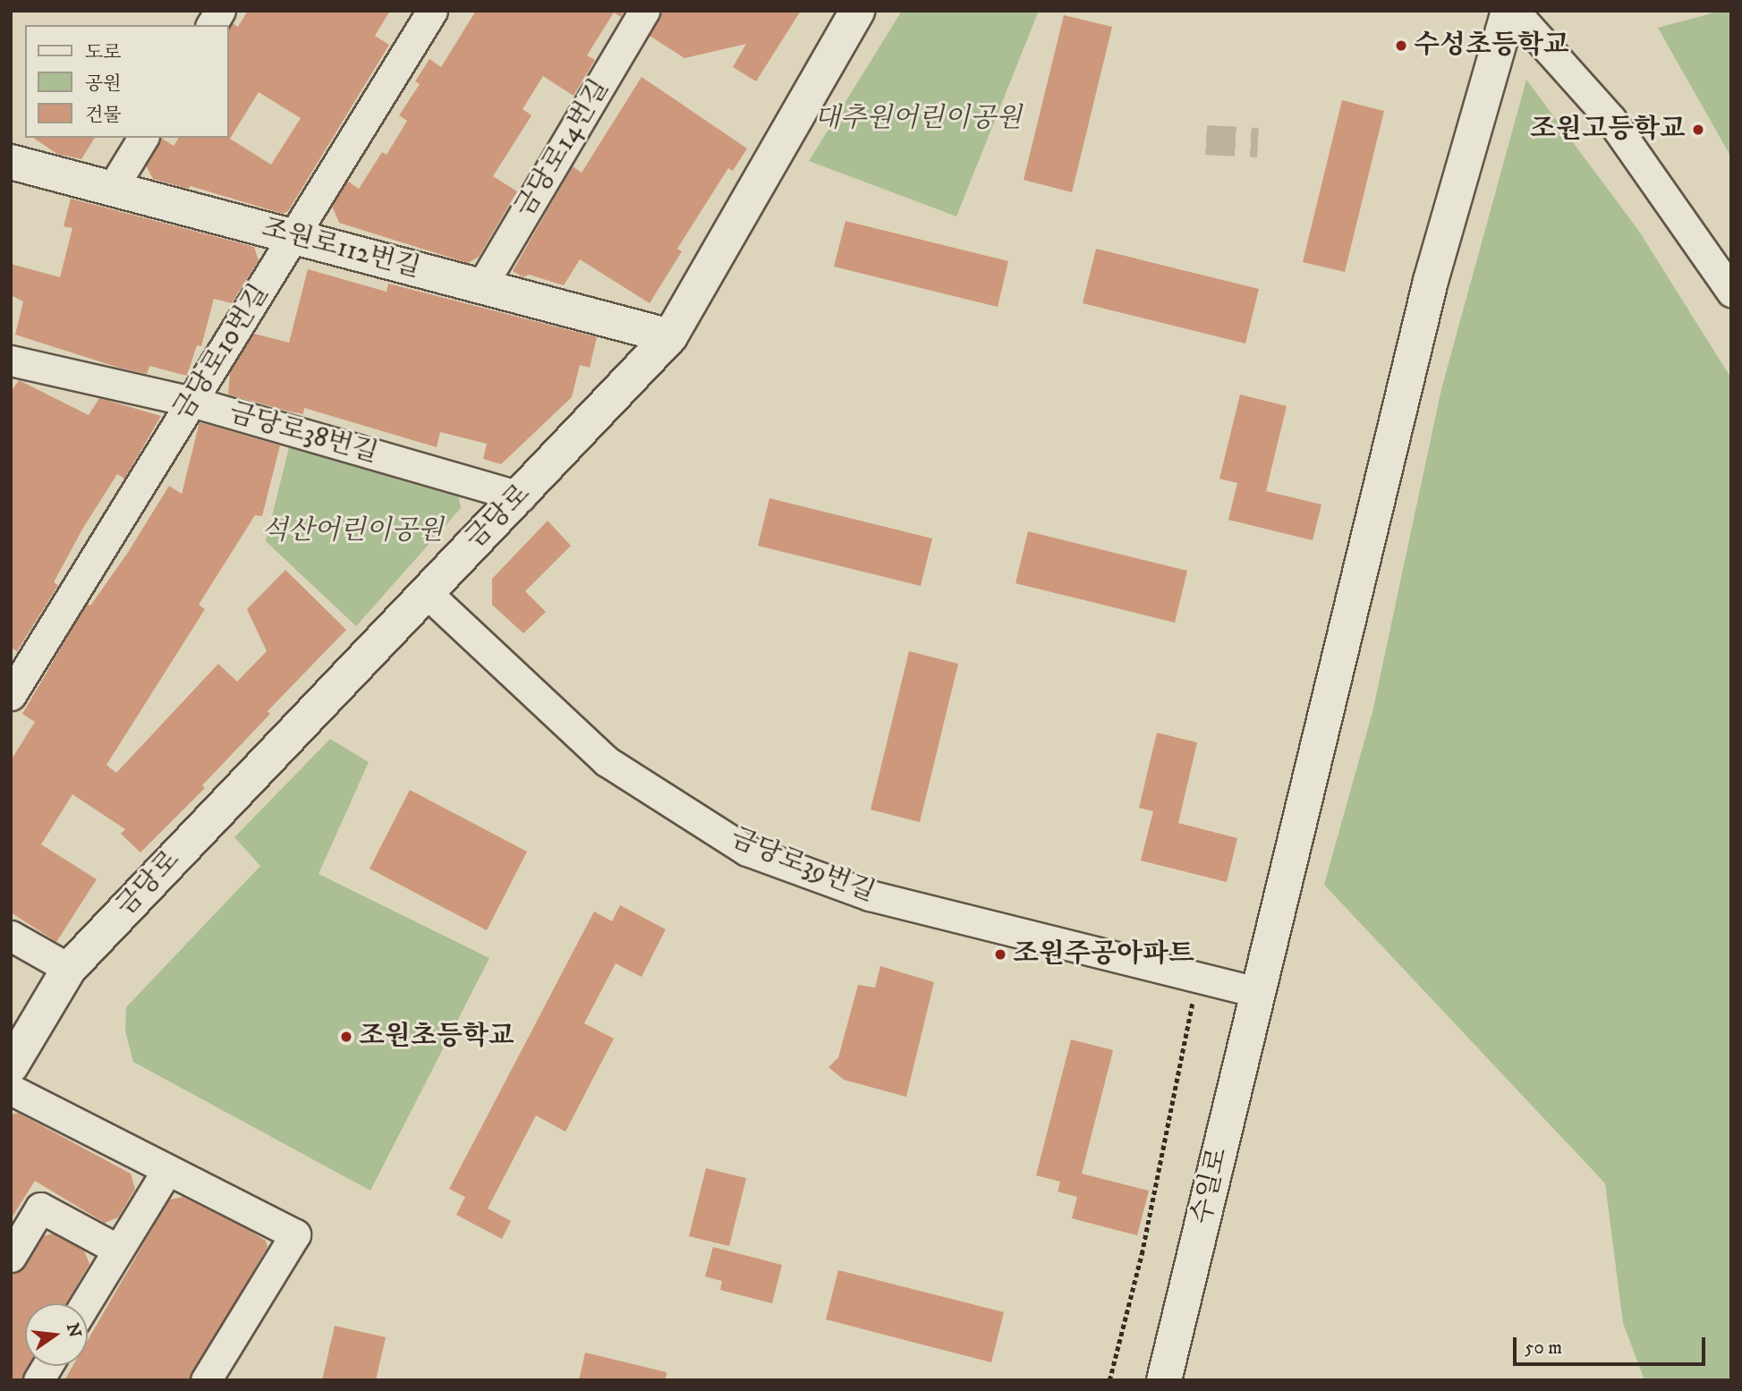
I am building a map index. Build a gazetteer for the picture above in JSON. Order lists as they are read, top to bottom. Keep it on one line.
{"streets":{"street":["금당로14번길","조원로112번길","금당로10번길","금당로38번길","금당로","금당로39번길","수일로"]},"crossings":[["금당로14번길","조원로112번길"],["조원로112번길","금당로10번길"],["조원로112번길","금당로"],["금당로10번길","금당로38번길"],["금당로38번길","금당로"],["금당로","금당로39번길"],["금당로39번길","수일로"]],"parks":["대추원어린이공원","석산어린이공원"],"places":["수성초등학교","조원고등학교","조원주공아파트","조원초등학교"],"legend":["도로","공원","건물"],"scale_bar":"50 m","north":"right"}
